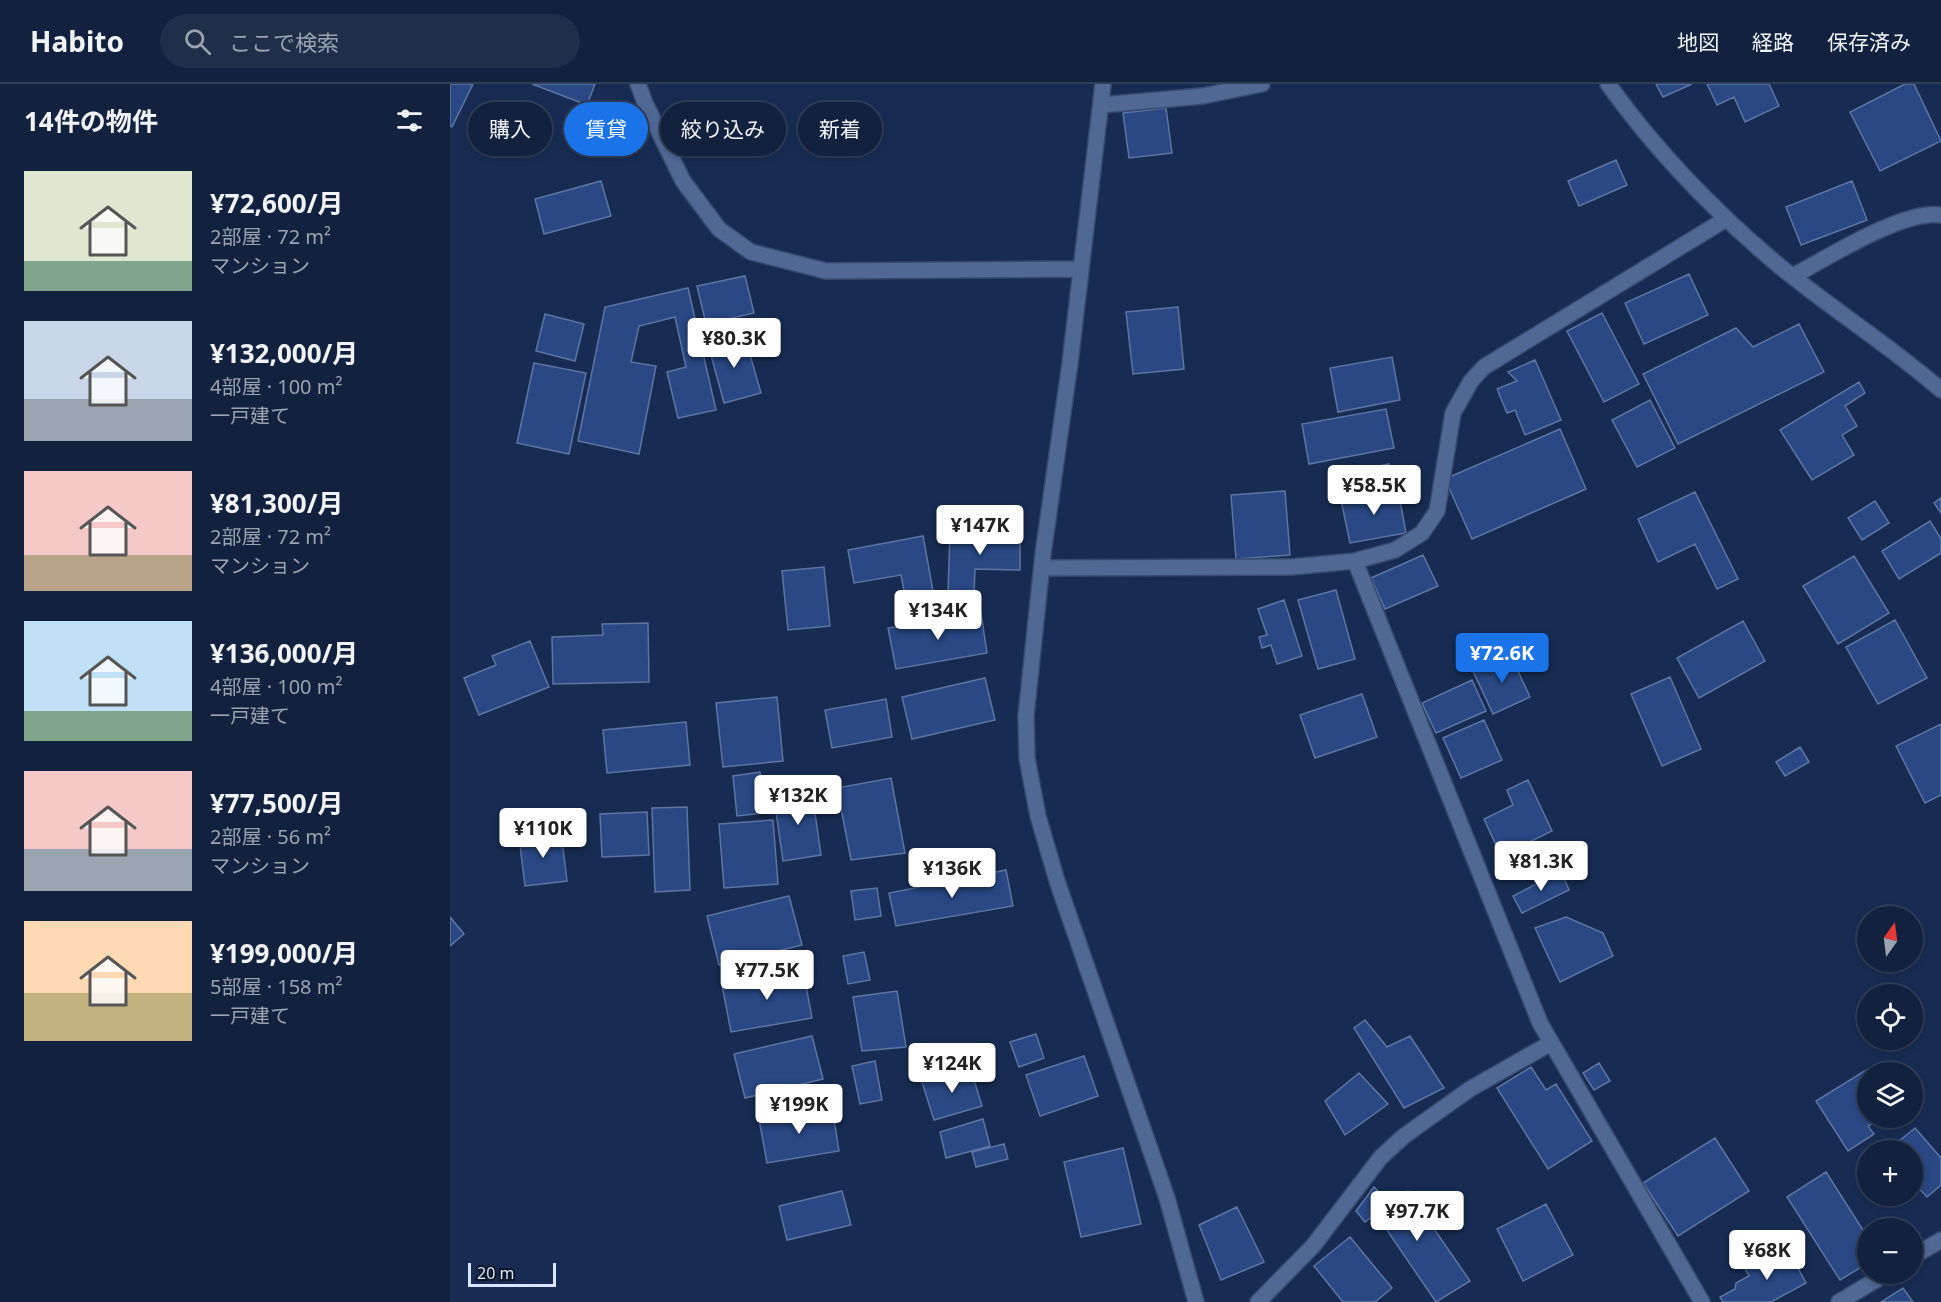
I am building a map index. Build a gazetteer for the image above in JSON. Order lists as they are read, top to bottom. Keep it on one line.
{"scale_bar":"20 m","north":"top","page":{"header":"Habito","search":"ここで検索","nav":["地図","経路","保存済み"],"heading":"14件の物件","chip":["購入","賃貸","絞り込み","新着"],"list":[{"name":"¥72,600/月","note":"2部屋 · 72 m² · マンション"},{"name":"¥132,000/月","note":"4部屋 · 100 m² · 一戸建て"},{"name":"¥81,300/月","note":"2部屋 · 72 m² · マンション"},{"name":"¥136,000/月","note":"4部屋 · 100 m² · 一戸建て"},{"name":"¥77,500/月","note":"2部屋 · 56 m² · マンション"},{"name":"¥199,000/月","note":"5部屋 · 158 m² · 一戸建て"}],"price":["¥80.3K","¥58.5K","¥147K","¥134K","¥72.6K","¥132K","¥110K","¥81.3K","¥136K","¥77.5K","¥124K","¥199K","¥97.7K","¥68K"],"map_buttons":["+","−"],"scale":"20 m"}}
